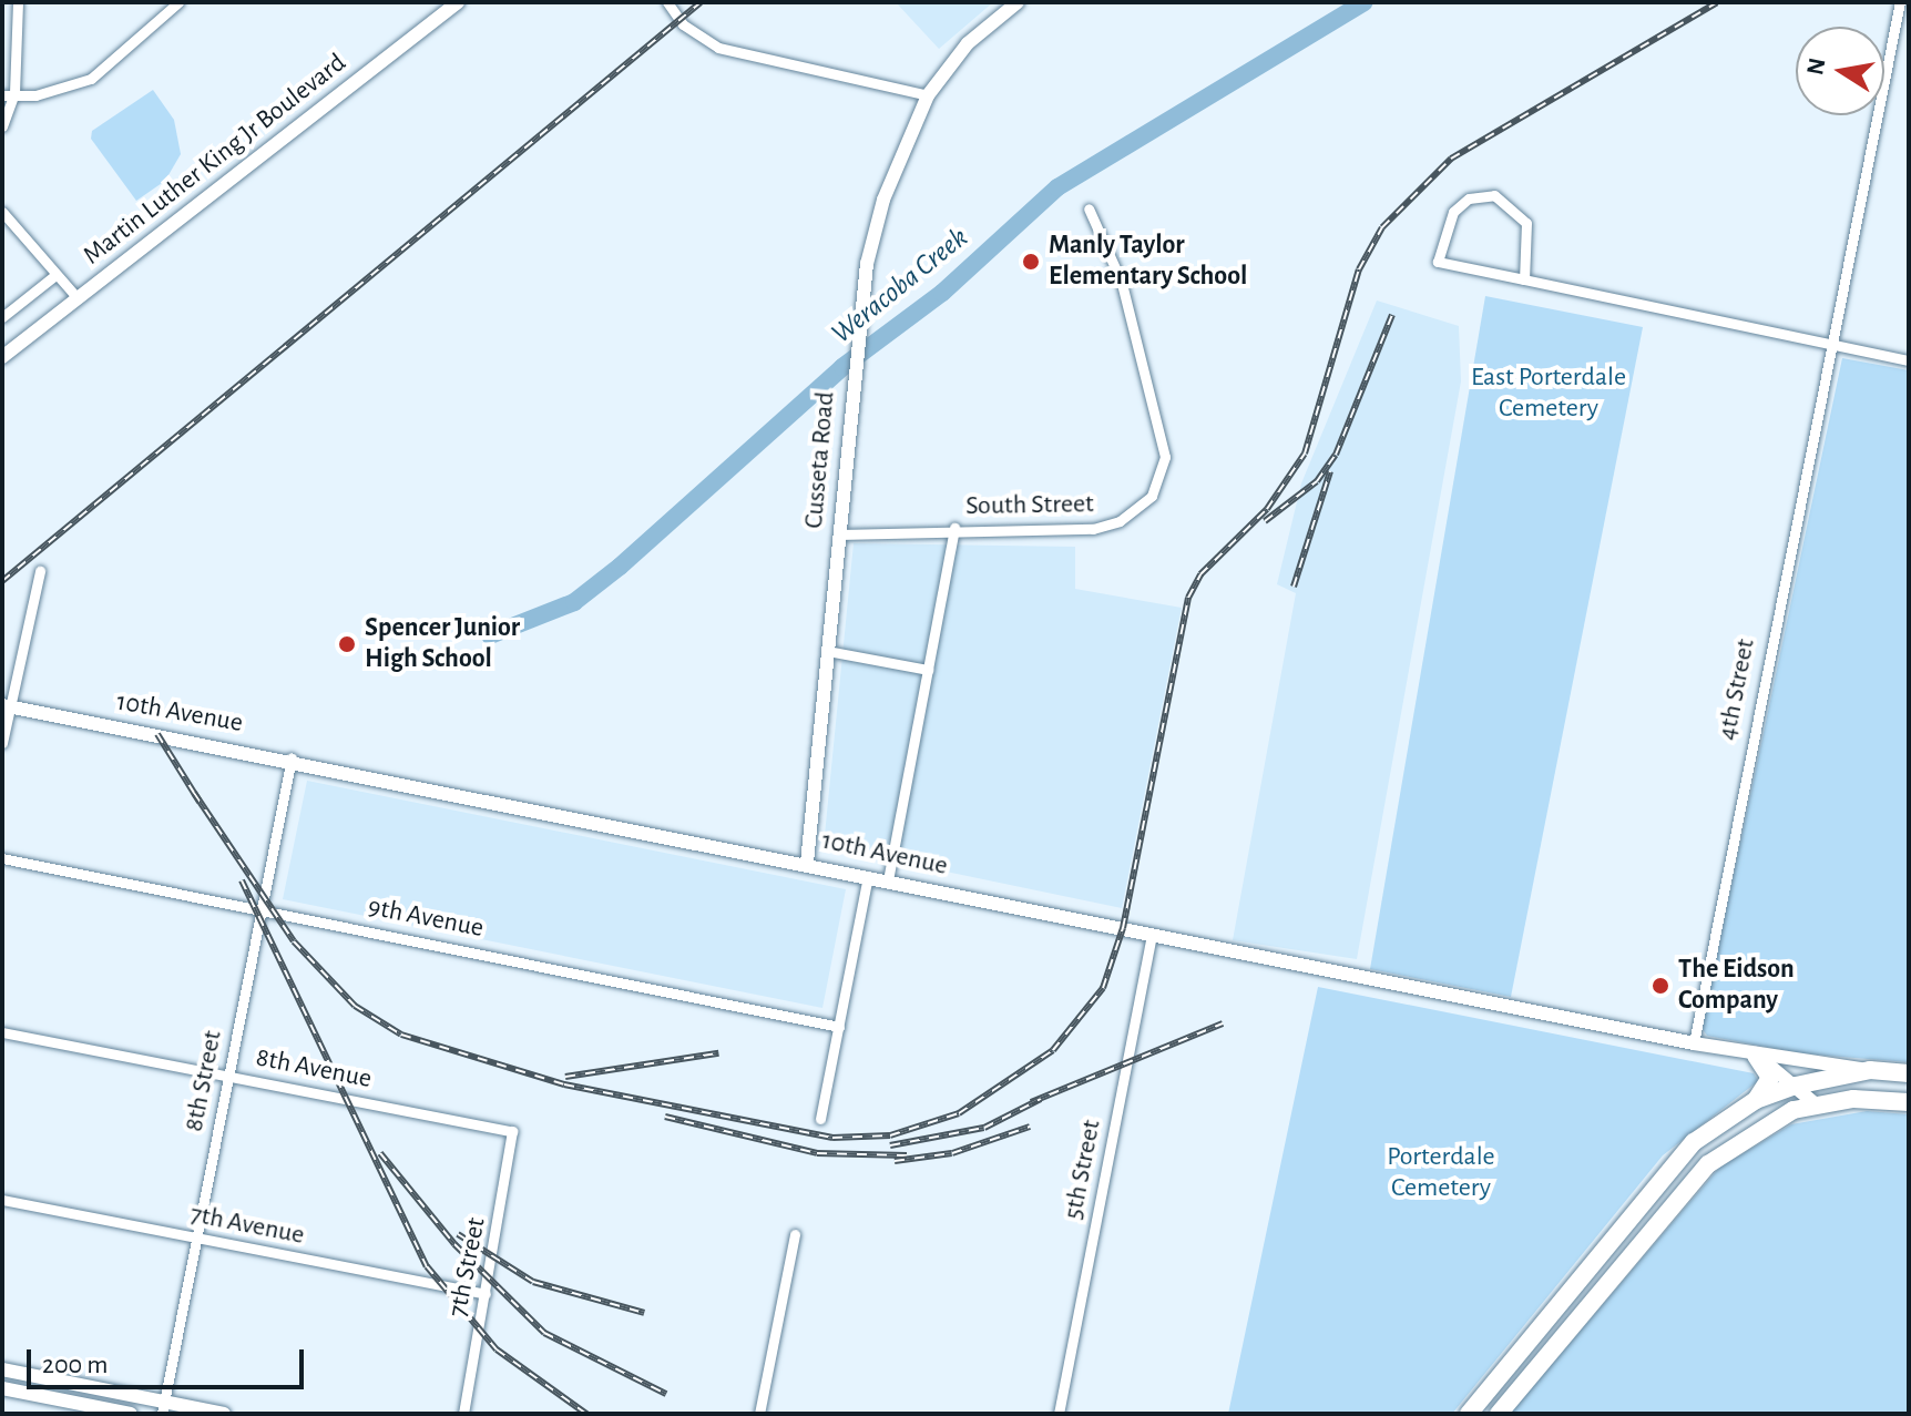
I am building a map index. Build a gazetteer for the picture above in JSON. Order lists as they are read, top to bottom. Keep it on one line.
{"streets":{"main road":["Martin Luther King Jr Boulevard","Cusseta Road","10th Avenue"],"street":["South Street","4th Street","9th Avenue","8th Avenue","8th Street","5th Street","7th Avenue","7th Street"]},"crossings":[["Cusseta Road","10th Avenue"],["South Street","10th Avenue"],["4th Street","10th Avenue"],["10th Avenue","8th Street"],["10th Avenue","5th Street"],["9th Avenue","8th Street"],["8th Avenue","8th Street"],["8th Avenue","7th Street"],["8th Street","7th Avenue"],["7th Avenue","7th Street"]],"water":["Weracoba Creek"],"parks":["East Porterdale Cemetery","Porterdale Cemetery"],"places":["Manly Taylor Elementary School","Spencer Junior High School","The Eidson Company"],"scale_bar":"200 m","north":"left"}
